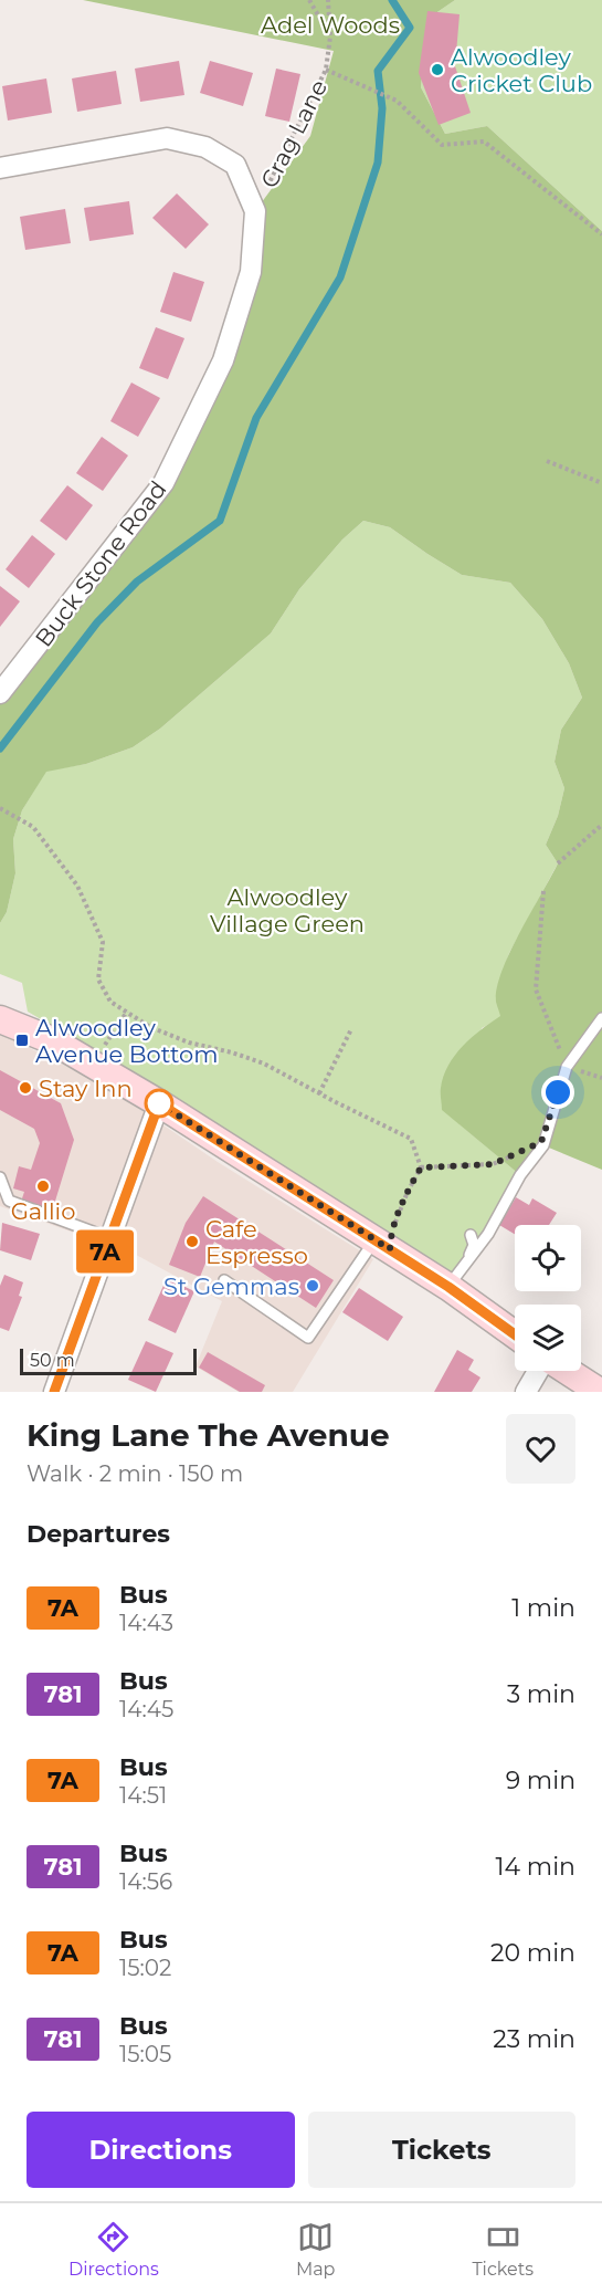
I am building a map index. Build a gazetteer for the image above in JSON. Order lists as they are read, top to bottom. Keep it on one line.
{"streets":{"street":["Buck Stone Road"],"path":["Crag Lane"]},"crossings":[["Crag Lane","Buck Stone Road"]],"parks":["Adel Woods","Alwoodley Village Green"],"places":{"other":["Alwoodley Cricket Club","Stay Inn","Gallio","Cafe Espresso","St Gemmas"],"transit":["Alwoodley Avenue Bottom"]},"lines":["bus line 7A"],"scale_bar":"50 m","page":{"on_map":"7A","scale":"50 m","heading":[["King Lane The Avenue","Walk · 2 min · 150 m"],"Departures"],"list":[{"mark":"7A","name":"Bus","note":"14:43","value":"1 min"},{"mark":"781","name":"Bus","note":"14:45","value":"3 min"},{"mark":"7A","name":"Bus","note":"14:51","value":"9 min"},{"mark":"781","name":"Bus","note":"14:56","value":"14 min"},{"mark":"7A","name":"Bus","note":"15:02","value":"20 min"},{"mark":"781","name":"Bus","note":"15:05","value":"23 min"}],"buttons":["Directions","Tickets"],"tabs":["Directions","Map","Tickets"]}}
